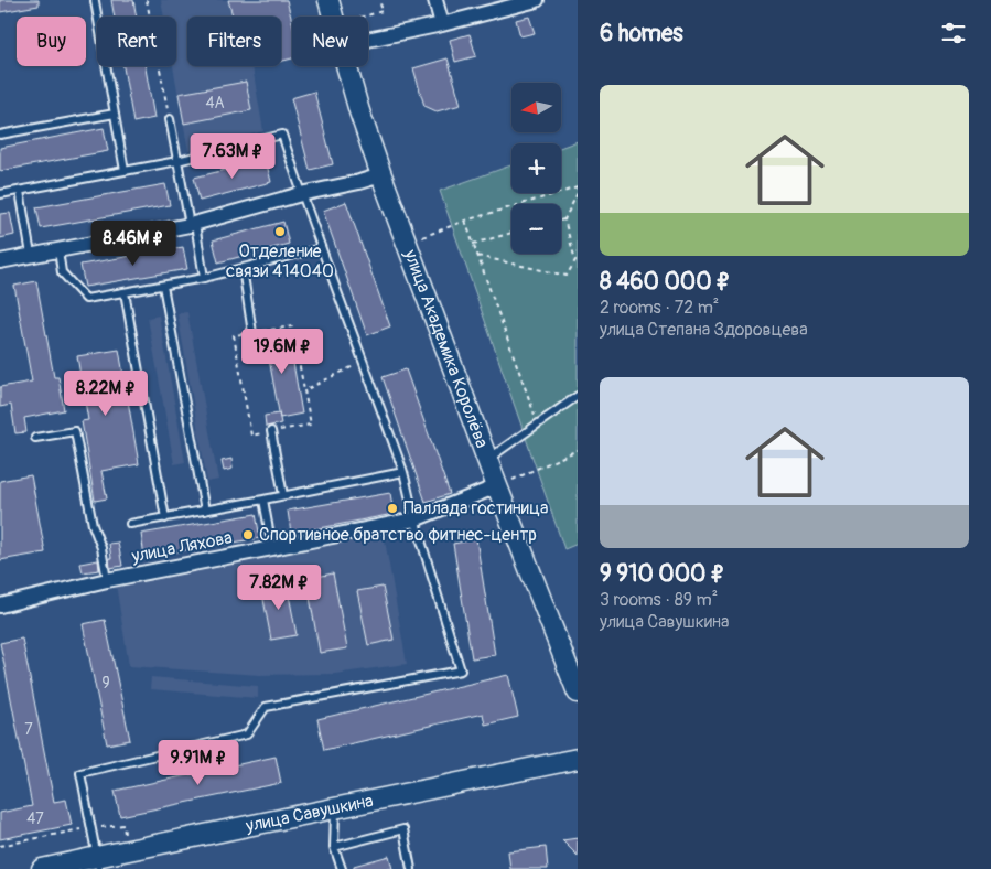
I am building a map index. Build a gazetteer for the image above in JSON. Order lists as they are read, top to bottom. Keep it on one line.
{"streets":{"main road":["улица Академика Королёва","улица Савушкина"],"street":["улица Ляхова"]},"crossings":[["улица Академика Королёва","улица Ляхова"]],"places":["Отделение связи 414040","Паллада гостиница","Спортивное братство фитнес-центр"],"house_numbers":["4А","9","7","47"],"north":"left","page":{"heading":"6 homes","chip":["Buy","Rent","Filters","New"],"list":[{"name":"8 460 000 ₽","note":"2 rooms · 72 m² · улица Степана Здоровцева"},{"name":"9 910 000 ₽","note":"3 rooms · 89 m² · улица Савушкина"}],"map_buttons":["+","−"],"price":["7.63M ₽","8.46M ₽","19.6M ₽","8.22M ₽","7.82M ₽","9.91M ₽"]}}
